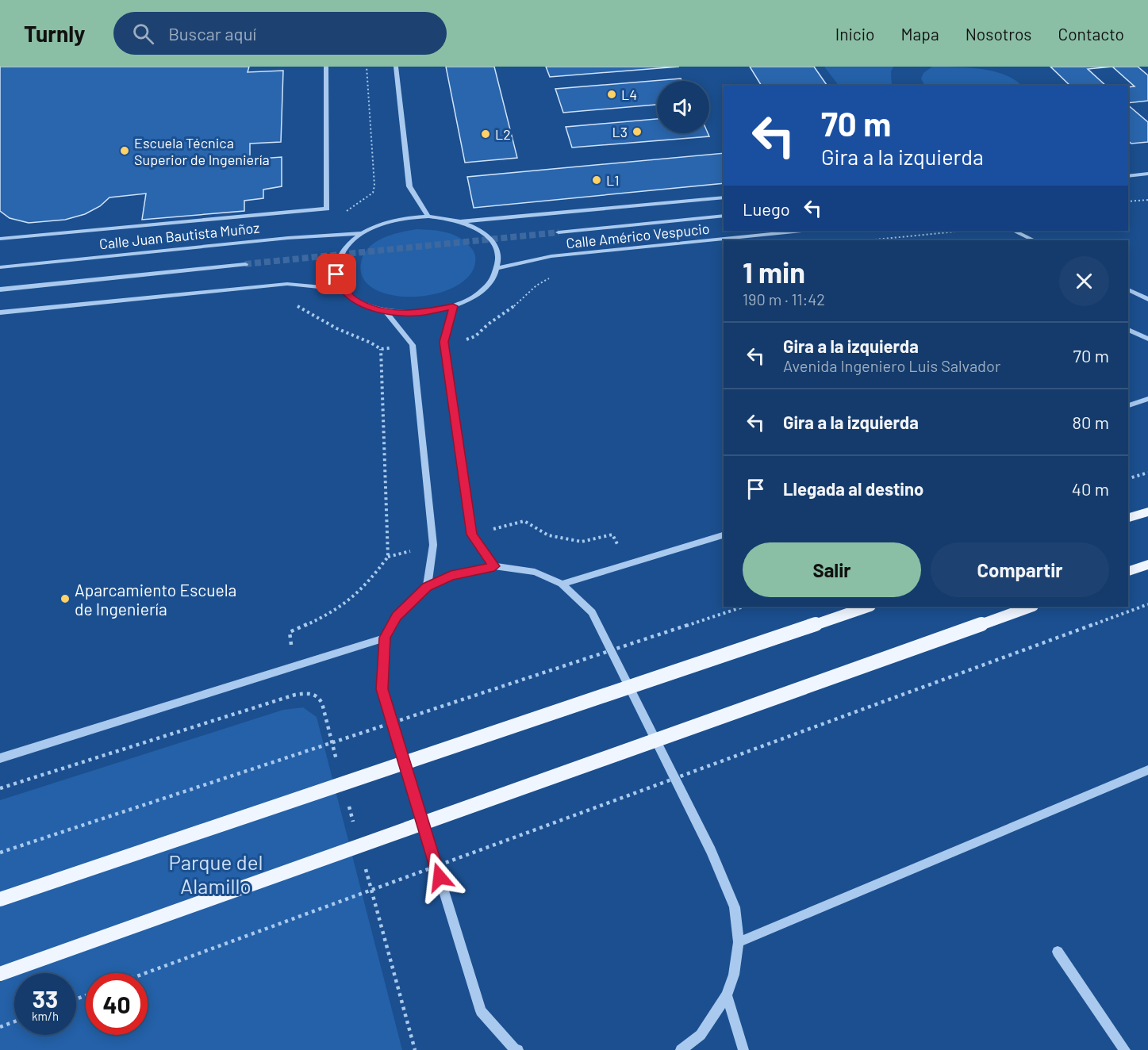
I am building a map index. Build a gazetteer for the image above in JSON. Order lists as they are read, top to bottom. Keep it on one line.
{"streets":{"street":["Calle Juan Bautista Muñoz","Calle Américo Vespucio"]},"crossings":[["Calle Juan Bautista Muñoz","Calle Américo Vespucio"]],"parks":["Parque del Alamillo"],"places":["L4","L3","L2","Escuela Técnica Superior de Ingeniería","L1","Aparcamiento Escuela de Ingeniería"],"page":{"header":"Turnly","search":"Buscar aquí","nav":["Inicio","Mapa","Nosotros","Contacto"],"turn":["70 m","Gira a la izquierda"],"then":"Luego","heading":["1 min","190 m · 11:42"],"list":[{"name":"Gira a la izquierda","note":"Avenida Ingeniero Luis Salvador","value":"70 m"},{"name":"Gira a la izquierda","value":"80 m"},{"name":"Llegada al destino","value":"40 m"}],"buttons":["Salir","Compartir"],"speed":"33 km/h","limit":"40"}}
